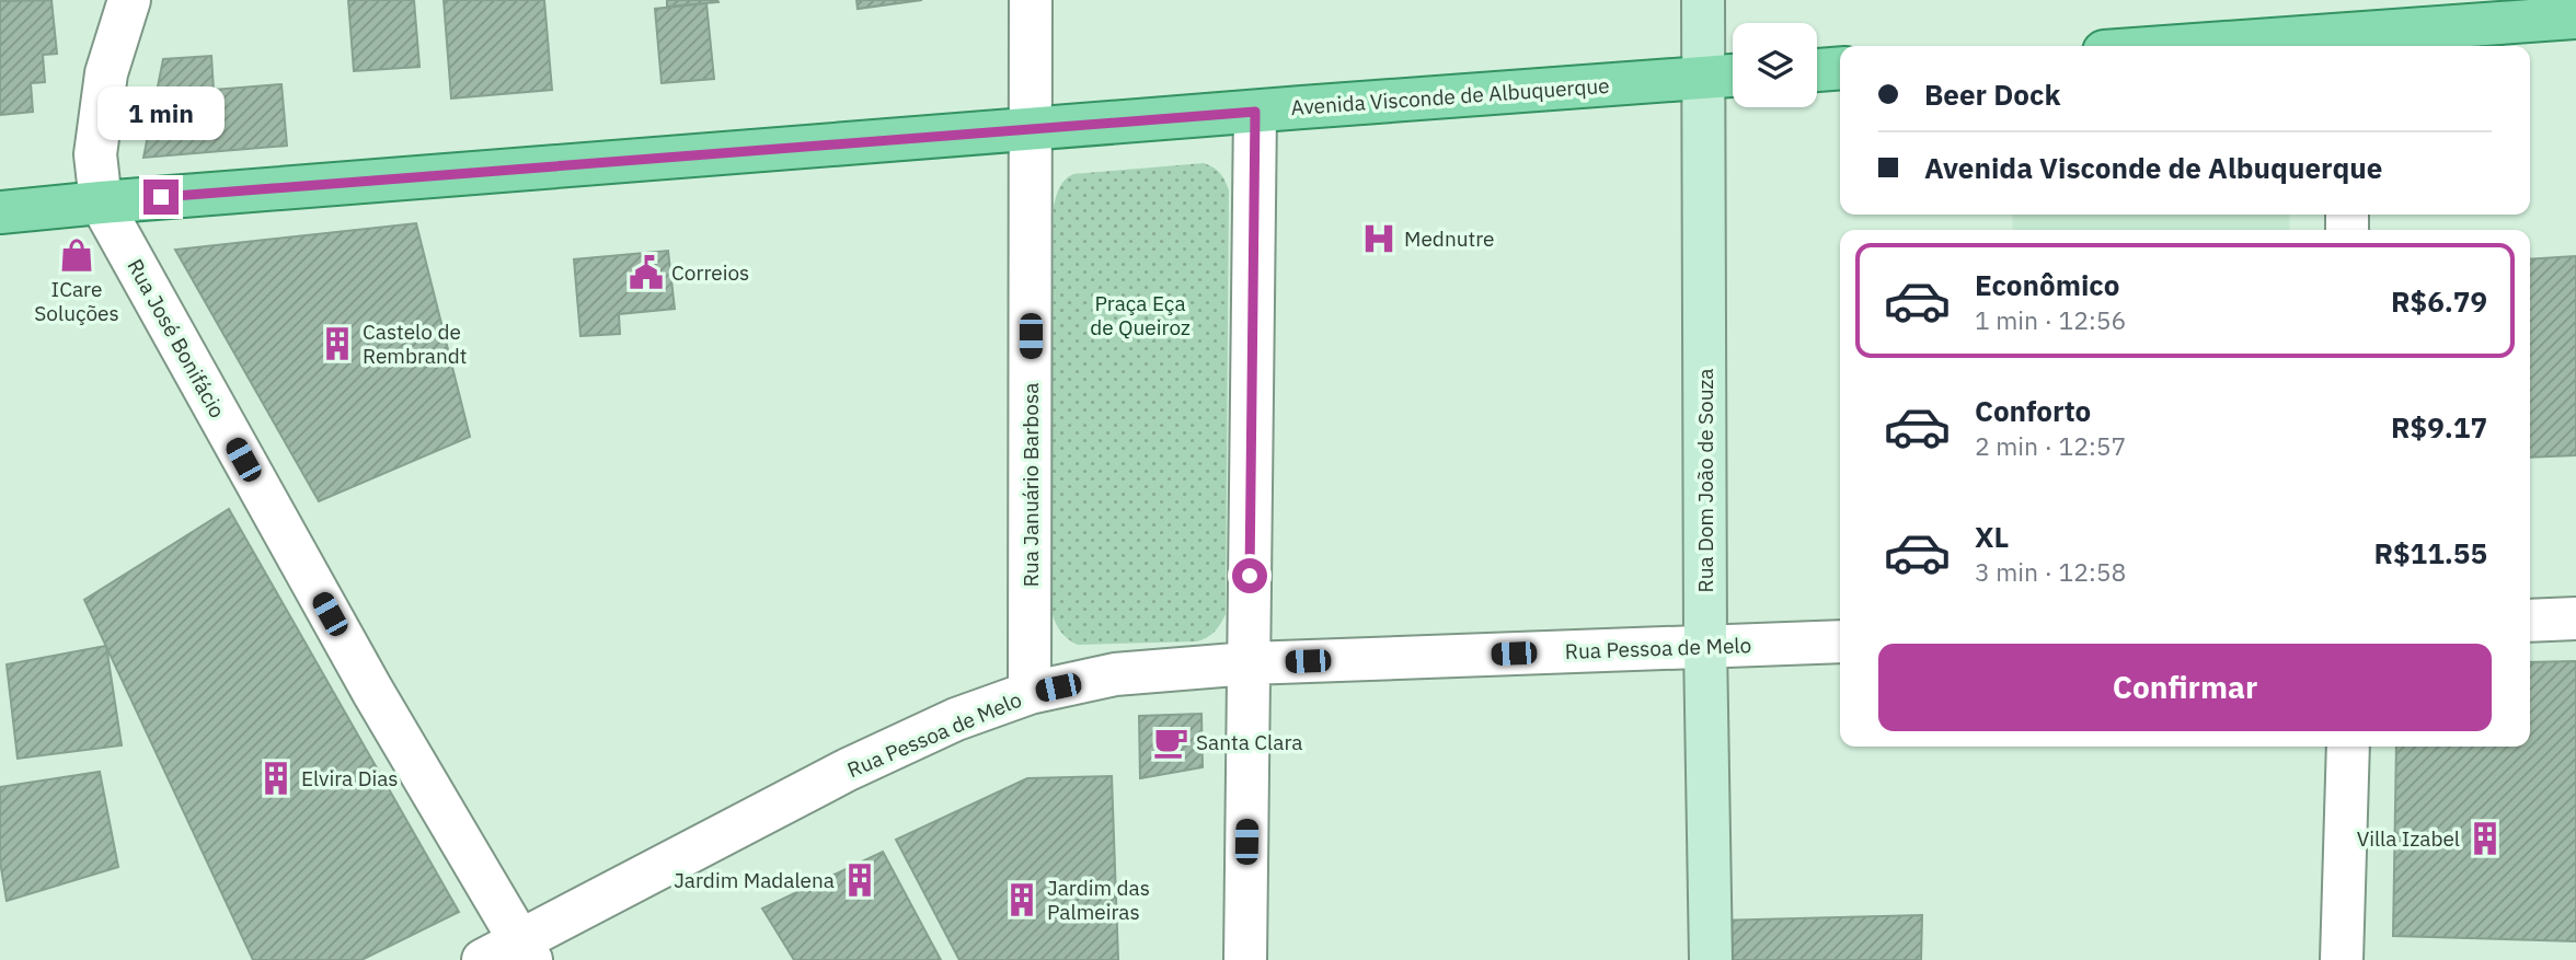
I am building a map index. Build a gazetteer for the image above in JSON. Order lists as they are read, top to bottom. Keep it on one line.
{"streets":{"main road":["Avenida Visconde de Albuquerque"],"street":["Rua José Bonifácio","Rua Dom João de Souza","Rua Januário Barbosa","Rua Pessoa de Melo"]},"crossings":[["Avenida Visconde de Albuquerque","Rua José Bonifácio"],["Avenida Visconde de Albuquerque","Rua Dom João de Souza"],["Avenida Visconde de Albuquerque","Rua Januário Barbosa"],["Rua José Bonifácio","Rua Pessoa de Melo"],["Rua Dom João de Souza","Rua Pessoa de Melo"],["Rua Januário Barbosa","Rua Pessoa de Melo"]],"parks":["Praça Eça de Queiroz"],"places":{"hospital":["Mednutre"],"shop":["ICare Soluções"],"public building":["Correios"],"building":["Castelo de Rembrandt","Elvira Dias","Villa Izabel","Jardim Madalena","Jardim das Palmeiras"],"cafe":["Santa Clara"]},"page":{"banner":["Beer Dock","Avenida Visconde de Albuquerque"],"bubble":"1 min","list":[{"name":"Econômico","note":"1 min · 12:56","value":"R$6.79"},{"name":"Conforto","note":"2 min · 12:57","value":"R$9.17"},{"name":"XL","note":"3 min · 12:58","value":"R$11.55"}],"buttons":"Confirmar"}}
